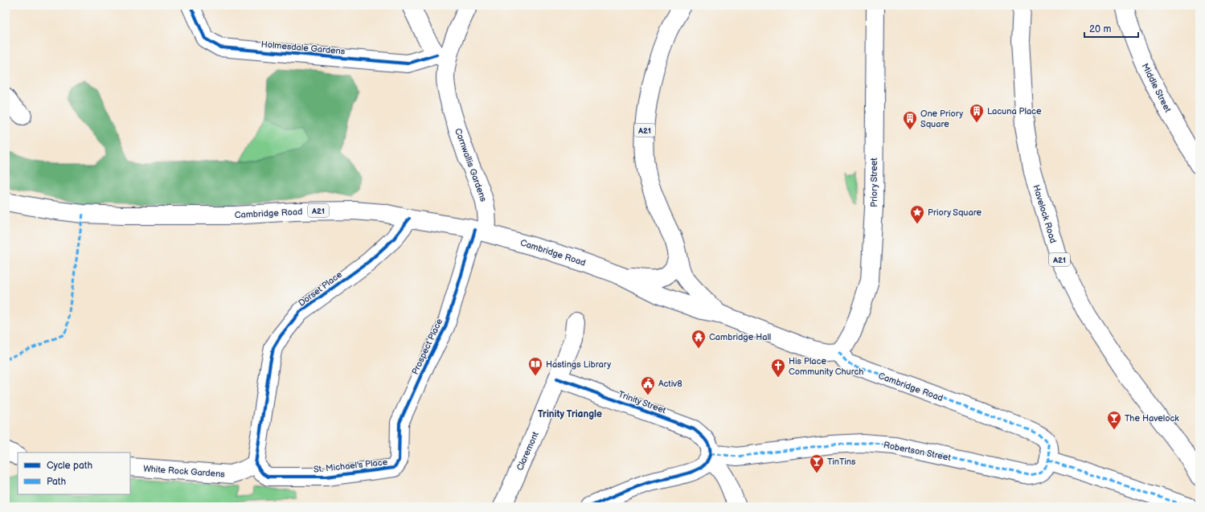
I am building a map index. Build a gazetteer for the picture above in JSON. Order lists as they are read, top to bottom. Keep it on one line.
{"streets":{"main road":["Holmesdale Gardens","Middle Street","A21","Cornwallis Gardens","Priory Street","Cambridge Road","Havelock Road","Dorset Place","Prospect Place","Trinity Street","Claremont","Robertson Street","St. Michael's Place","White Rock Gardens"]},"crossings":[["Holmesdale Gardens","Cornwallis Gardens"],["A21","Cambridge Road"],["Cornwallis Gardens","Cambridge Road"],["Cornwallis Gardens","Prospect Place"],["Priory Street","Cambridge Road"],["Cambridge Road","Dorset Place"],["Cambridge Road","Prospect Place"],["Cambridge Road","Robertson Street"],["Dorset Place","St. Michael's Place"],["Dorset Place","White Rock Gardens"],["Prospect Place","St. Michael's Place"],["Trinity Street","Claremont"],["Trinity Street","Robertson Street"],["St. Michael's Place","White Rock Gardens"]],"districts":["Trinity Triangle"],"places":{"building":["Lacuna Place","One Priory Square"],"place":["Priory Square"],"temple":["Cambridge Hall"],"library":["Hastings Library"],"church":["His Place Community Church"],"public building":["Activ8"],"bar":["The Havelock","TinTins"]},"legend":["Cycle path","Path"],"scale_bar":"20 m"}
